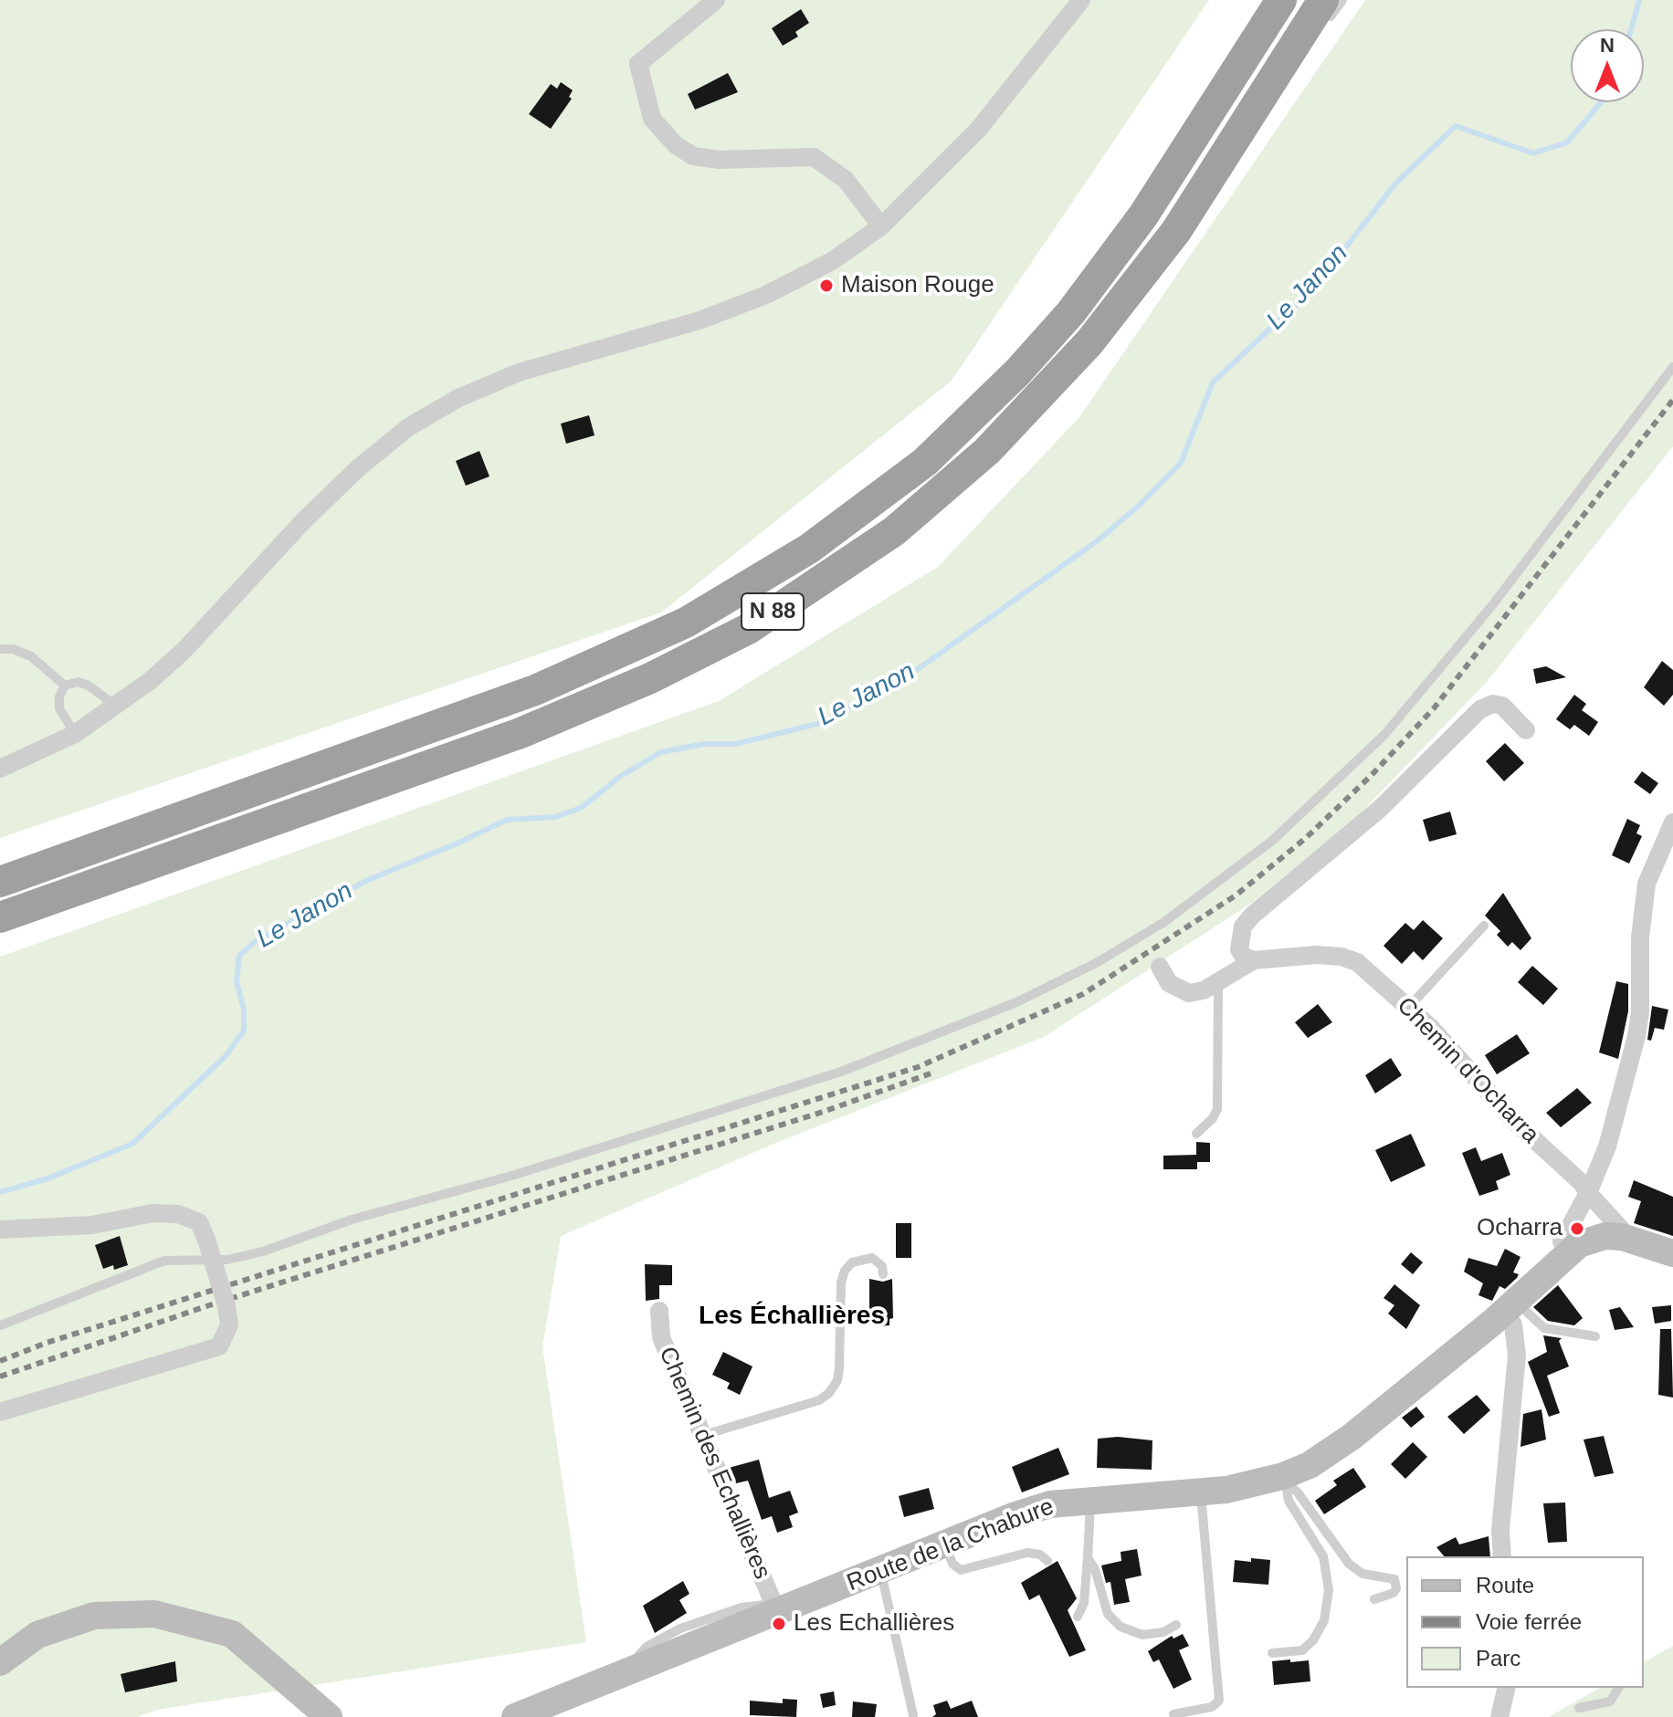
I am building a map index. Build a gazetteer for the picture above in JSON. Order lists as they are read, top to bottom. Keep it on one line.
{"streets":{"highway":["N 88"],"main road":["Route de la Chabure"],"street":["Chemin d'Ocharra","Chemin des Echallières"]},"crossings":[["Chemin d'Ocharra","Route de la Chabure"],["Chemin des Echallières","Route de la Chabure"]],"districts":["Les Échallières"],"water":["Le Janon"],"places":["Maison Rouge","Ocharra","Les Echallières"],"legend":["Route","Voie ferrée","Parc"],"north":"top"}
